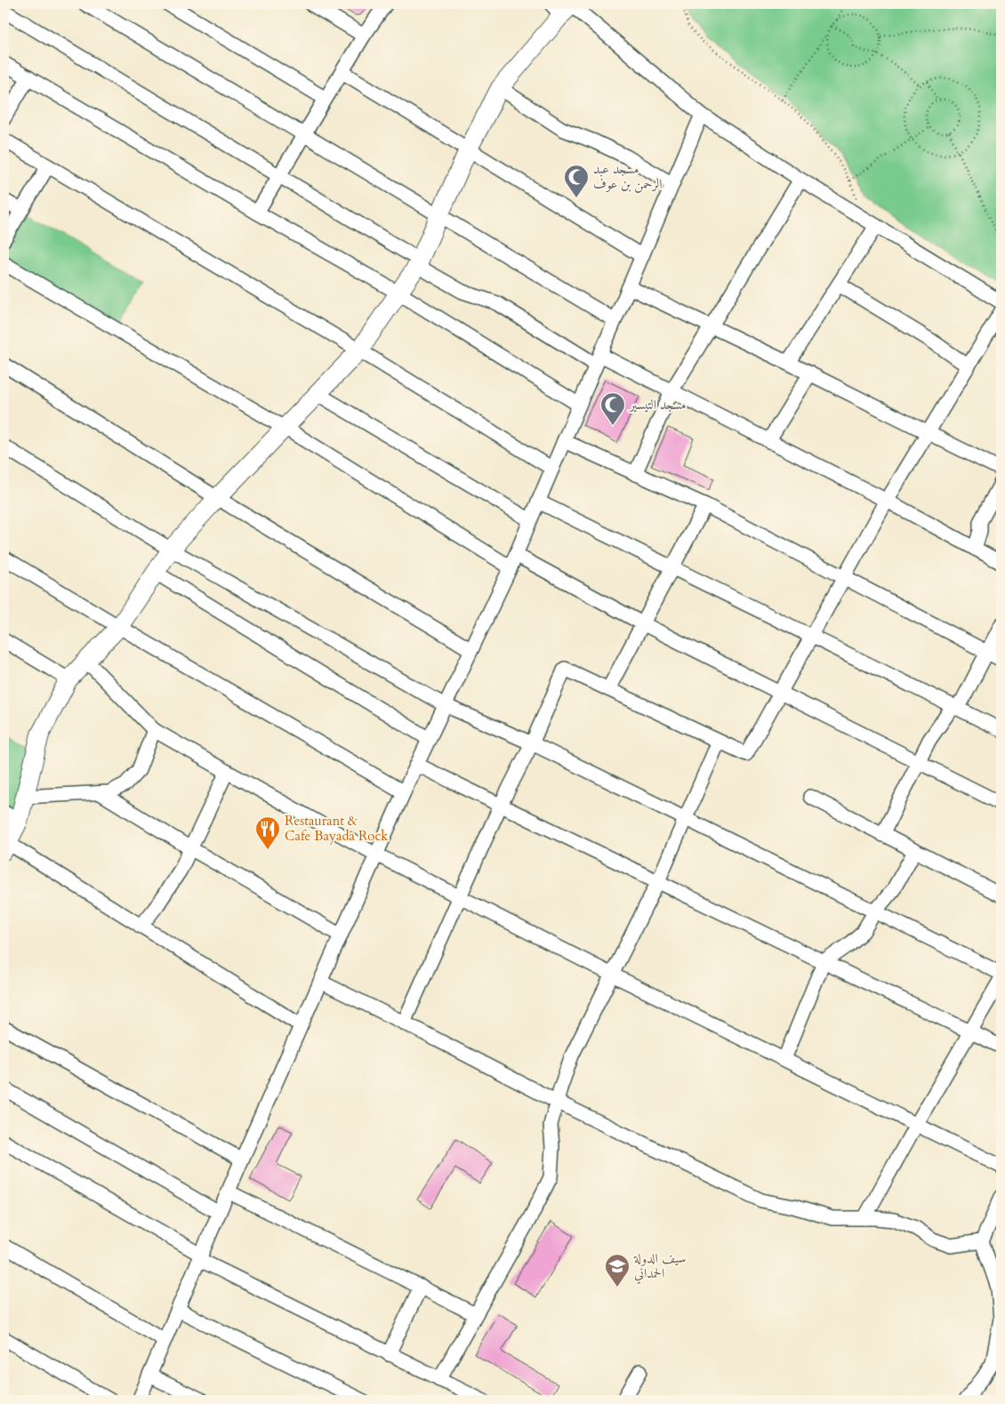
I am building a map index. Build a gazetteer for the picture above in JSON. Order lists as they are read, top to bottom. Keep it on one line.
{"places":{"mosque":["مسجد عبد الرحمن بن عوف","مسجد التيسير"],"restaurant":["Restaurant & Cafe Bayada Rock"],"school or university":["سيف الدولة الحمداني"]}}
